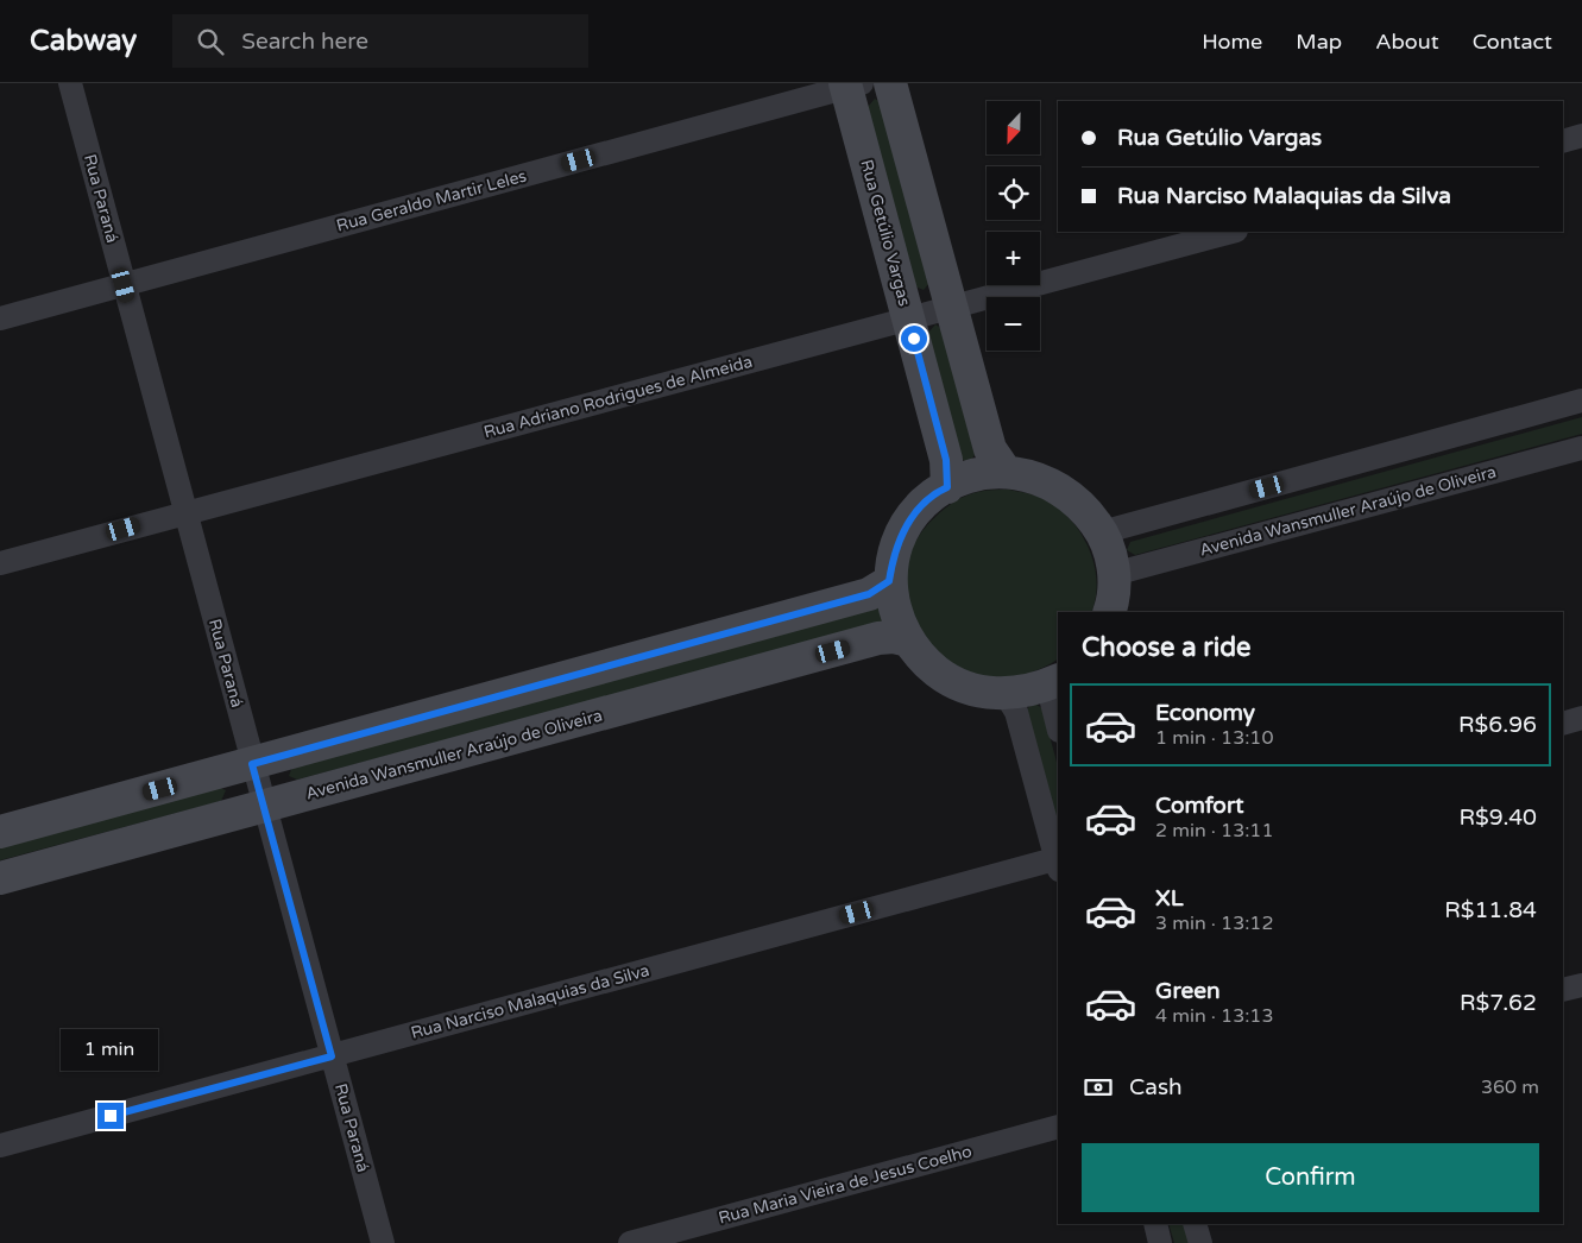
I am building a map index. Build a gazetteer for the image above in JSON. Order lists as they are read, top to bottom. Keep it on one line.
{"streets":{"street":["Rua Paraná","Rua Geraldo Martir Leles","Rua Getúlio Vargas","Rua Adriano Rodrigues de Almeida","Avenida Wansmuller Araújo de Oliveira","Rua Narciso Malaquias da Silva","Rua Maria Vieira de Jesus Coelho"]},"crossings":[["Rua Paraná","Rua Geraldo Martir Leles"],["Rua Paraná","Rua Adriano Rodrigues de Almeida"],["Rua Paraná","Avenida Wansmuller Araújo de Oliveira"],["Rua Paraná","Rua Narciso Malaquias da Silva"],["Rua Geraldo Martir Leles","Rua Getúlio Vargas"],["Rua Getúlio Vargas","Rua Adriano Rodrigues de Almeida"]],"north":"bottom","page":{"header":"Cabway","search":"Search here","nav":["Home","Map","About","Contact"],"map_buttons":["+","−"],"banner":["Rua Getúlio Vargas","Rua Narciso Malaquias da Silva"],"heading":"Choose a ride","list":[{"name":"Economy","note":"1 min · 13:10","value":"R$6.96"},{"name":"Comfort","note":"2 min · 13:11","value":"R$9.40"},{"name":"XL","note":"3 min · 13:12","value":"R$11.84"},{"name":"Green","note":"4 min · 13:13","value":"R$7.62"}],"bubble":"1 min","pay":["Cash","360 m"],"buttons":"Confirm"}}
